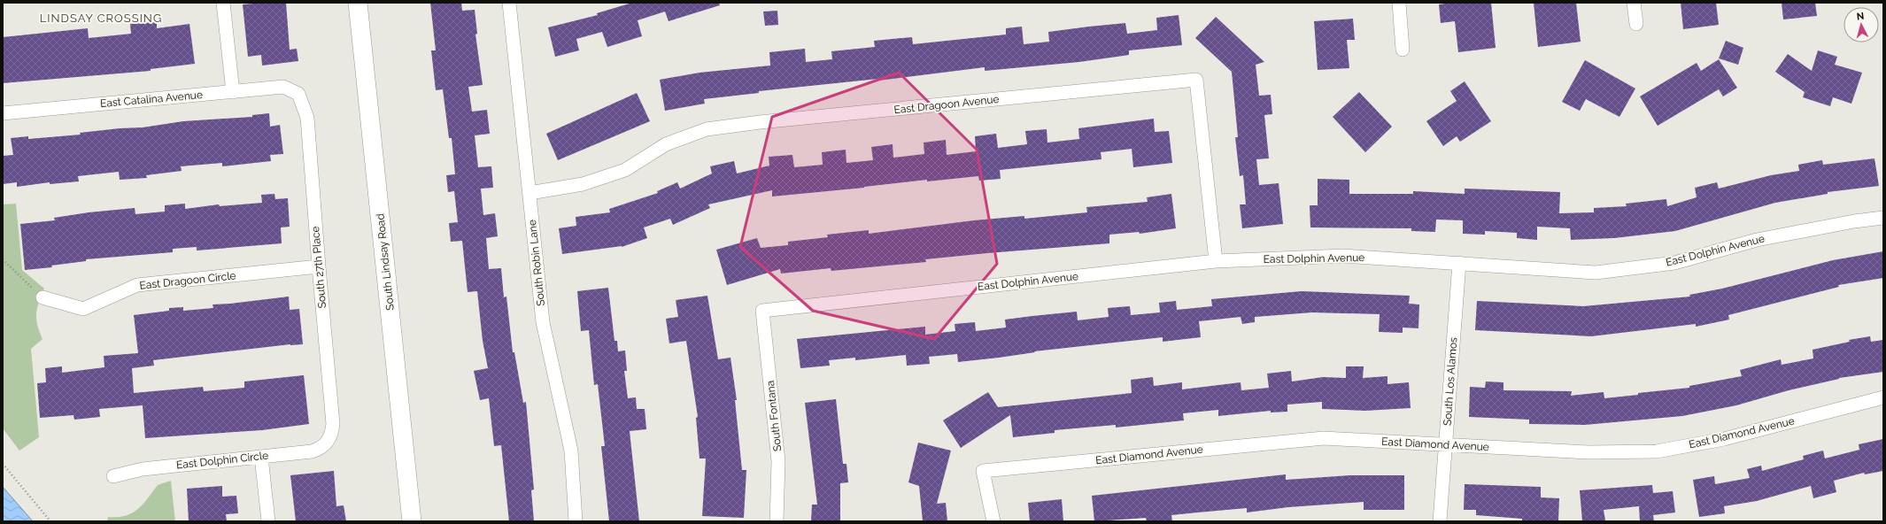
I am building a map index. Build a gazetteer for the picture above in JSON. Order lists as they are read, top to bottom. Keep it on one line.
{"streets":{"main road":["South Lindsay Road"],"street":["East Catalina Avenue","East Dragoon Avenue","East Dolphin Avenue","South Robin Lane","South 27th Place","East Dragoon Circle","South Los Alamos","South Fontana","East Diamond Avenue","East Dolphin Circle"]},"crossings":[["East Catalina Avenue","South 27th Place"],["East Dragoon Avenue","East Dolphin Avenue"],["East Dragoon Avenue","South Robin Lane"],["East Dolphin Avenue","South Los Alamos"],["East Dolphin Avenue","South Fontana"],["South 27th Place","East Dragoon Circle"],["South 27th Place","East Dolphin Circle"],["South Los Alamos","East Diamond Avenue"]],"districts":["LINDSAY CROSSING"],"north":"top"}
